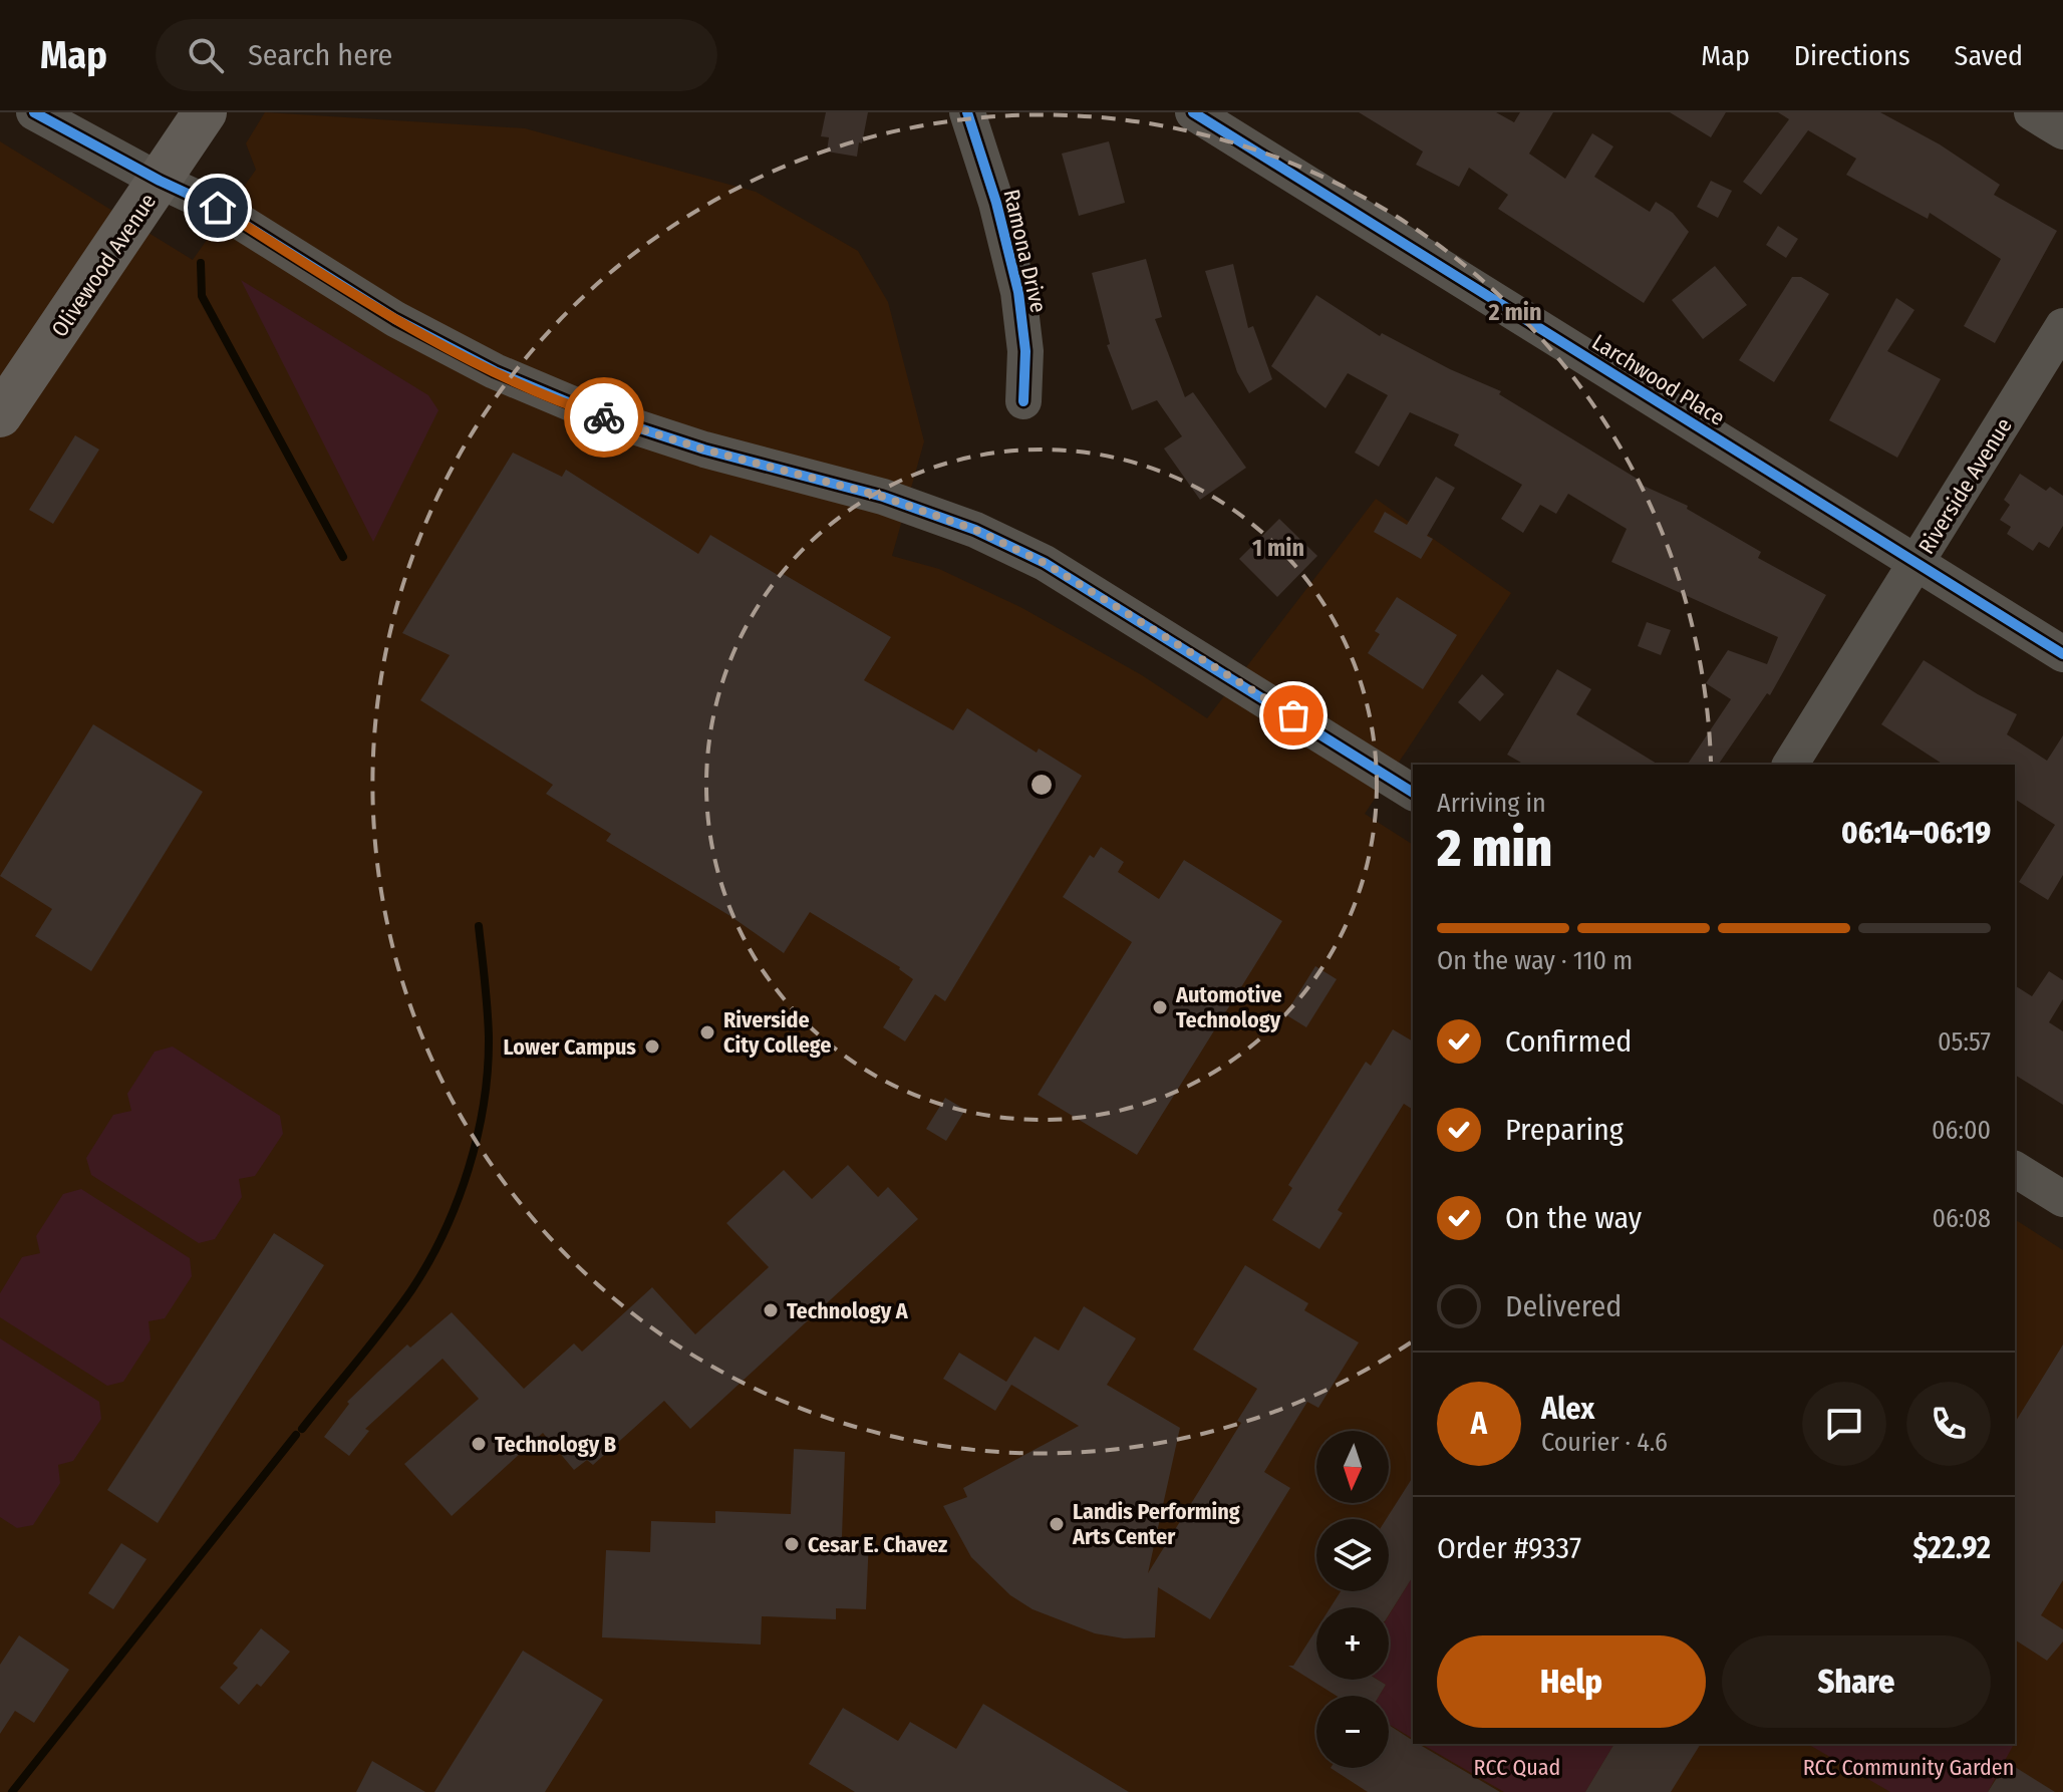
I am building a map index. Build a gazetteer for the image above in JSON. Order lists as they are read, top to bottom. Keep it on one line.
{"streets":{"main road":["Olivewood Avenue"],"street":["Ramona Drive","Larchwood Place","Riverside Avenue"]},"crossings":[["Larchwood Place","Riverside Avenue"]],"parks":["RCC Quad","RCC Community Garden"],"places":["Automotive Technology","Riverside City College","Lower Campus","Technology A","Technology B","Landis Performing Arts Center","Cesar E. Chavez"],"north":"bottom","page":{"header":"Map","search":"Search here","nav":["Map","Directions","Saved"],"heading":["2 min","Arriving in","06:14–06:19"],"panel":["Alex","Courier · 4.6","Order #9337","$22.92"],"bar":"On the way · 110 m","list":[["Confirmed","05:57"],["Preparing","06:00"],["On the way","06:08"],"Delivered"],"round":"A","map_buttons":["+","−"],"buttons":["Help","Share"]},"rings":["2 min","1 min"]}
